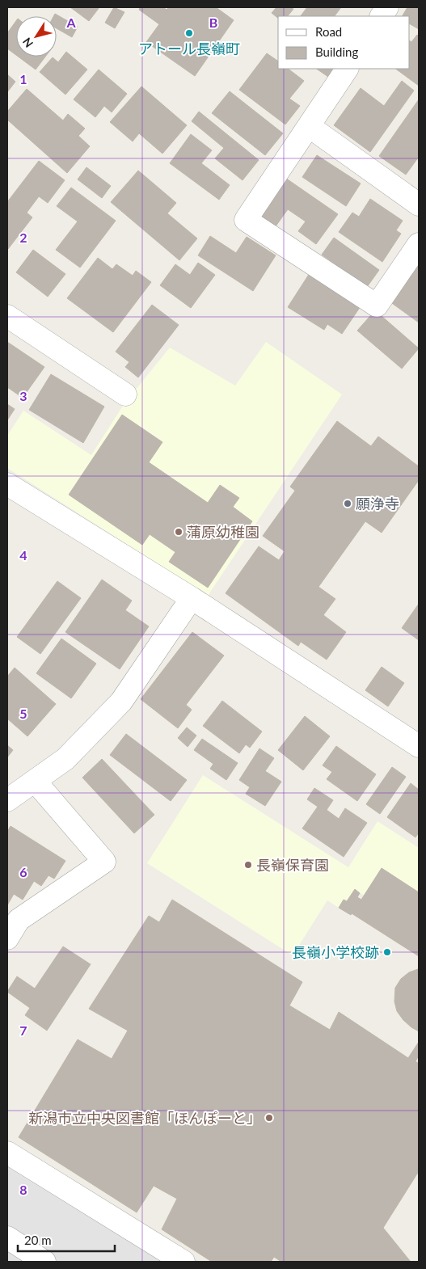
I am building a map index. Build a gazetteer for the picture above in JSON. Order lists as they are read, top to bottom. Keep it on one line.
{"places":["アトール長嶺町","願浄寺","蒲原幼稚園","長嶺保育園","長嶺小学校跡","新潟市立中央図書館「ほんぽーと」"],"legend":["Road","Building"],"scale_bar":"20 m","north":"bottom left","grid":{"columns":["A","B"],"rows":["1","2","3","4","5","6","7","8"]}}
